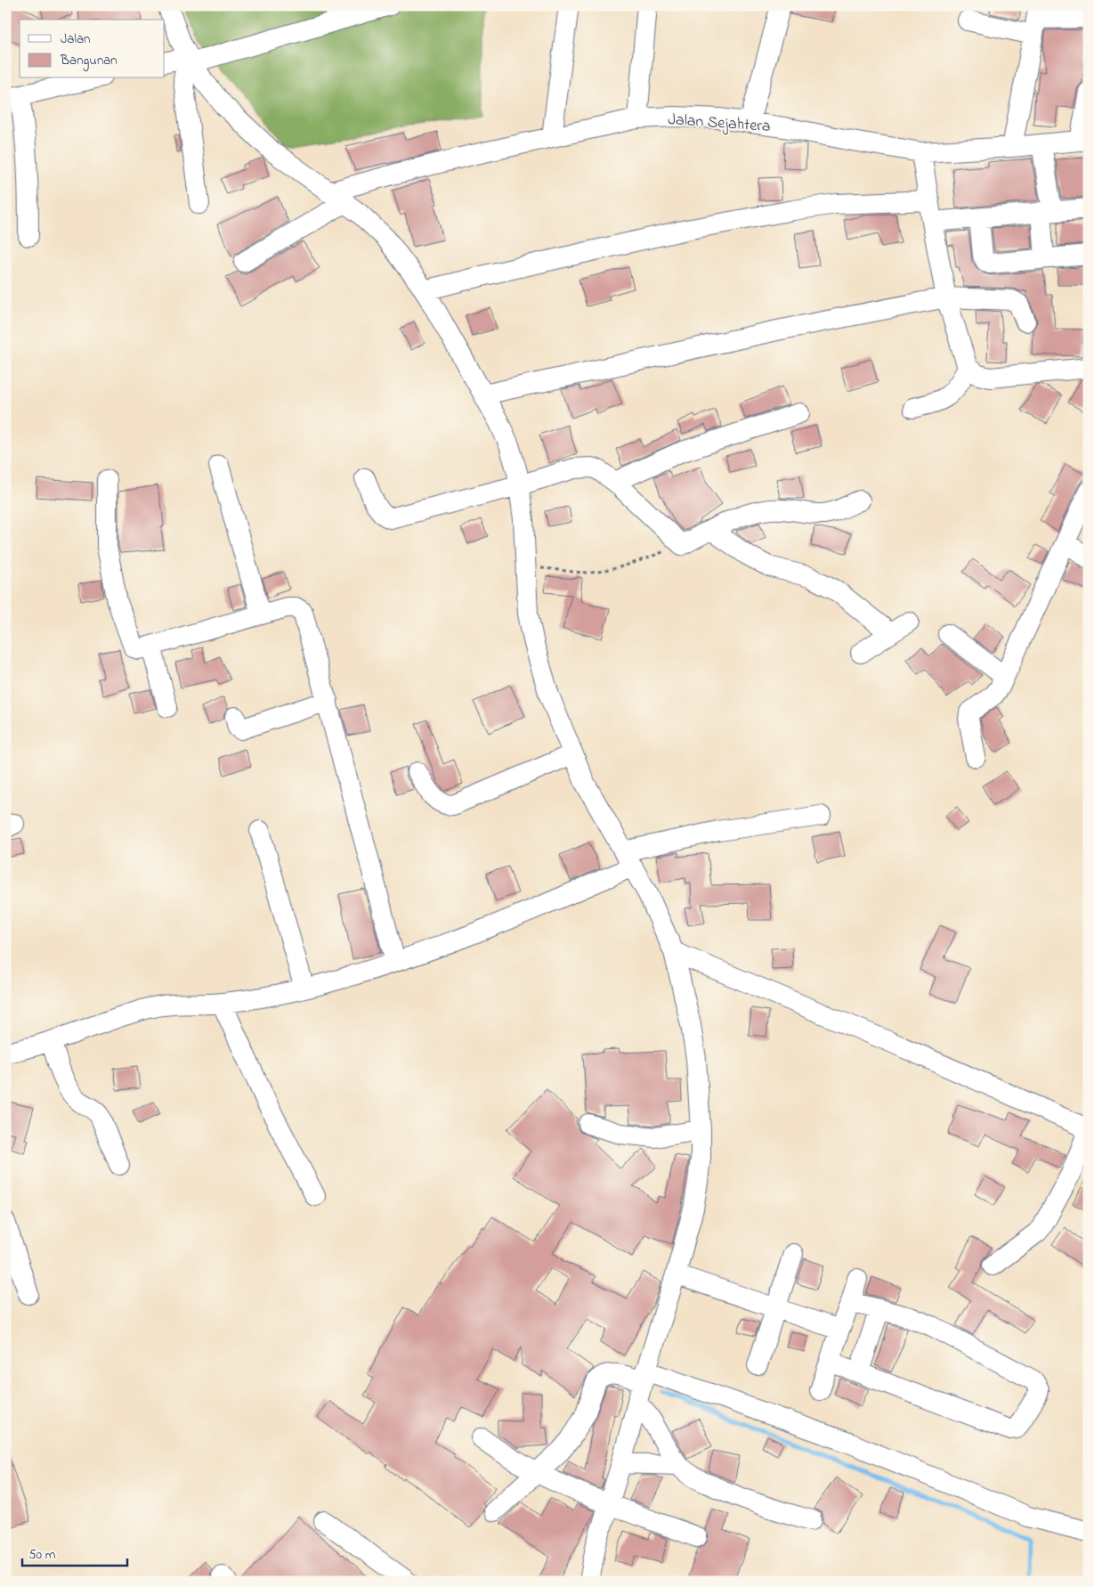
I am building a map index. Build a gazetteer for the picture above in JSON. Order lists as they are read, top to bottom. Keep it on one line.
{"streets":{"street":["Jalan Sejahtera"]},"legend":["Jalan","Bangunan"],"scale_bar":"50 m"}
